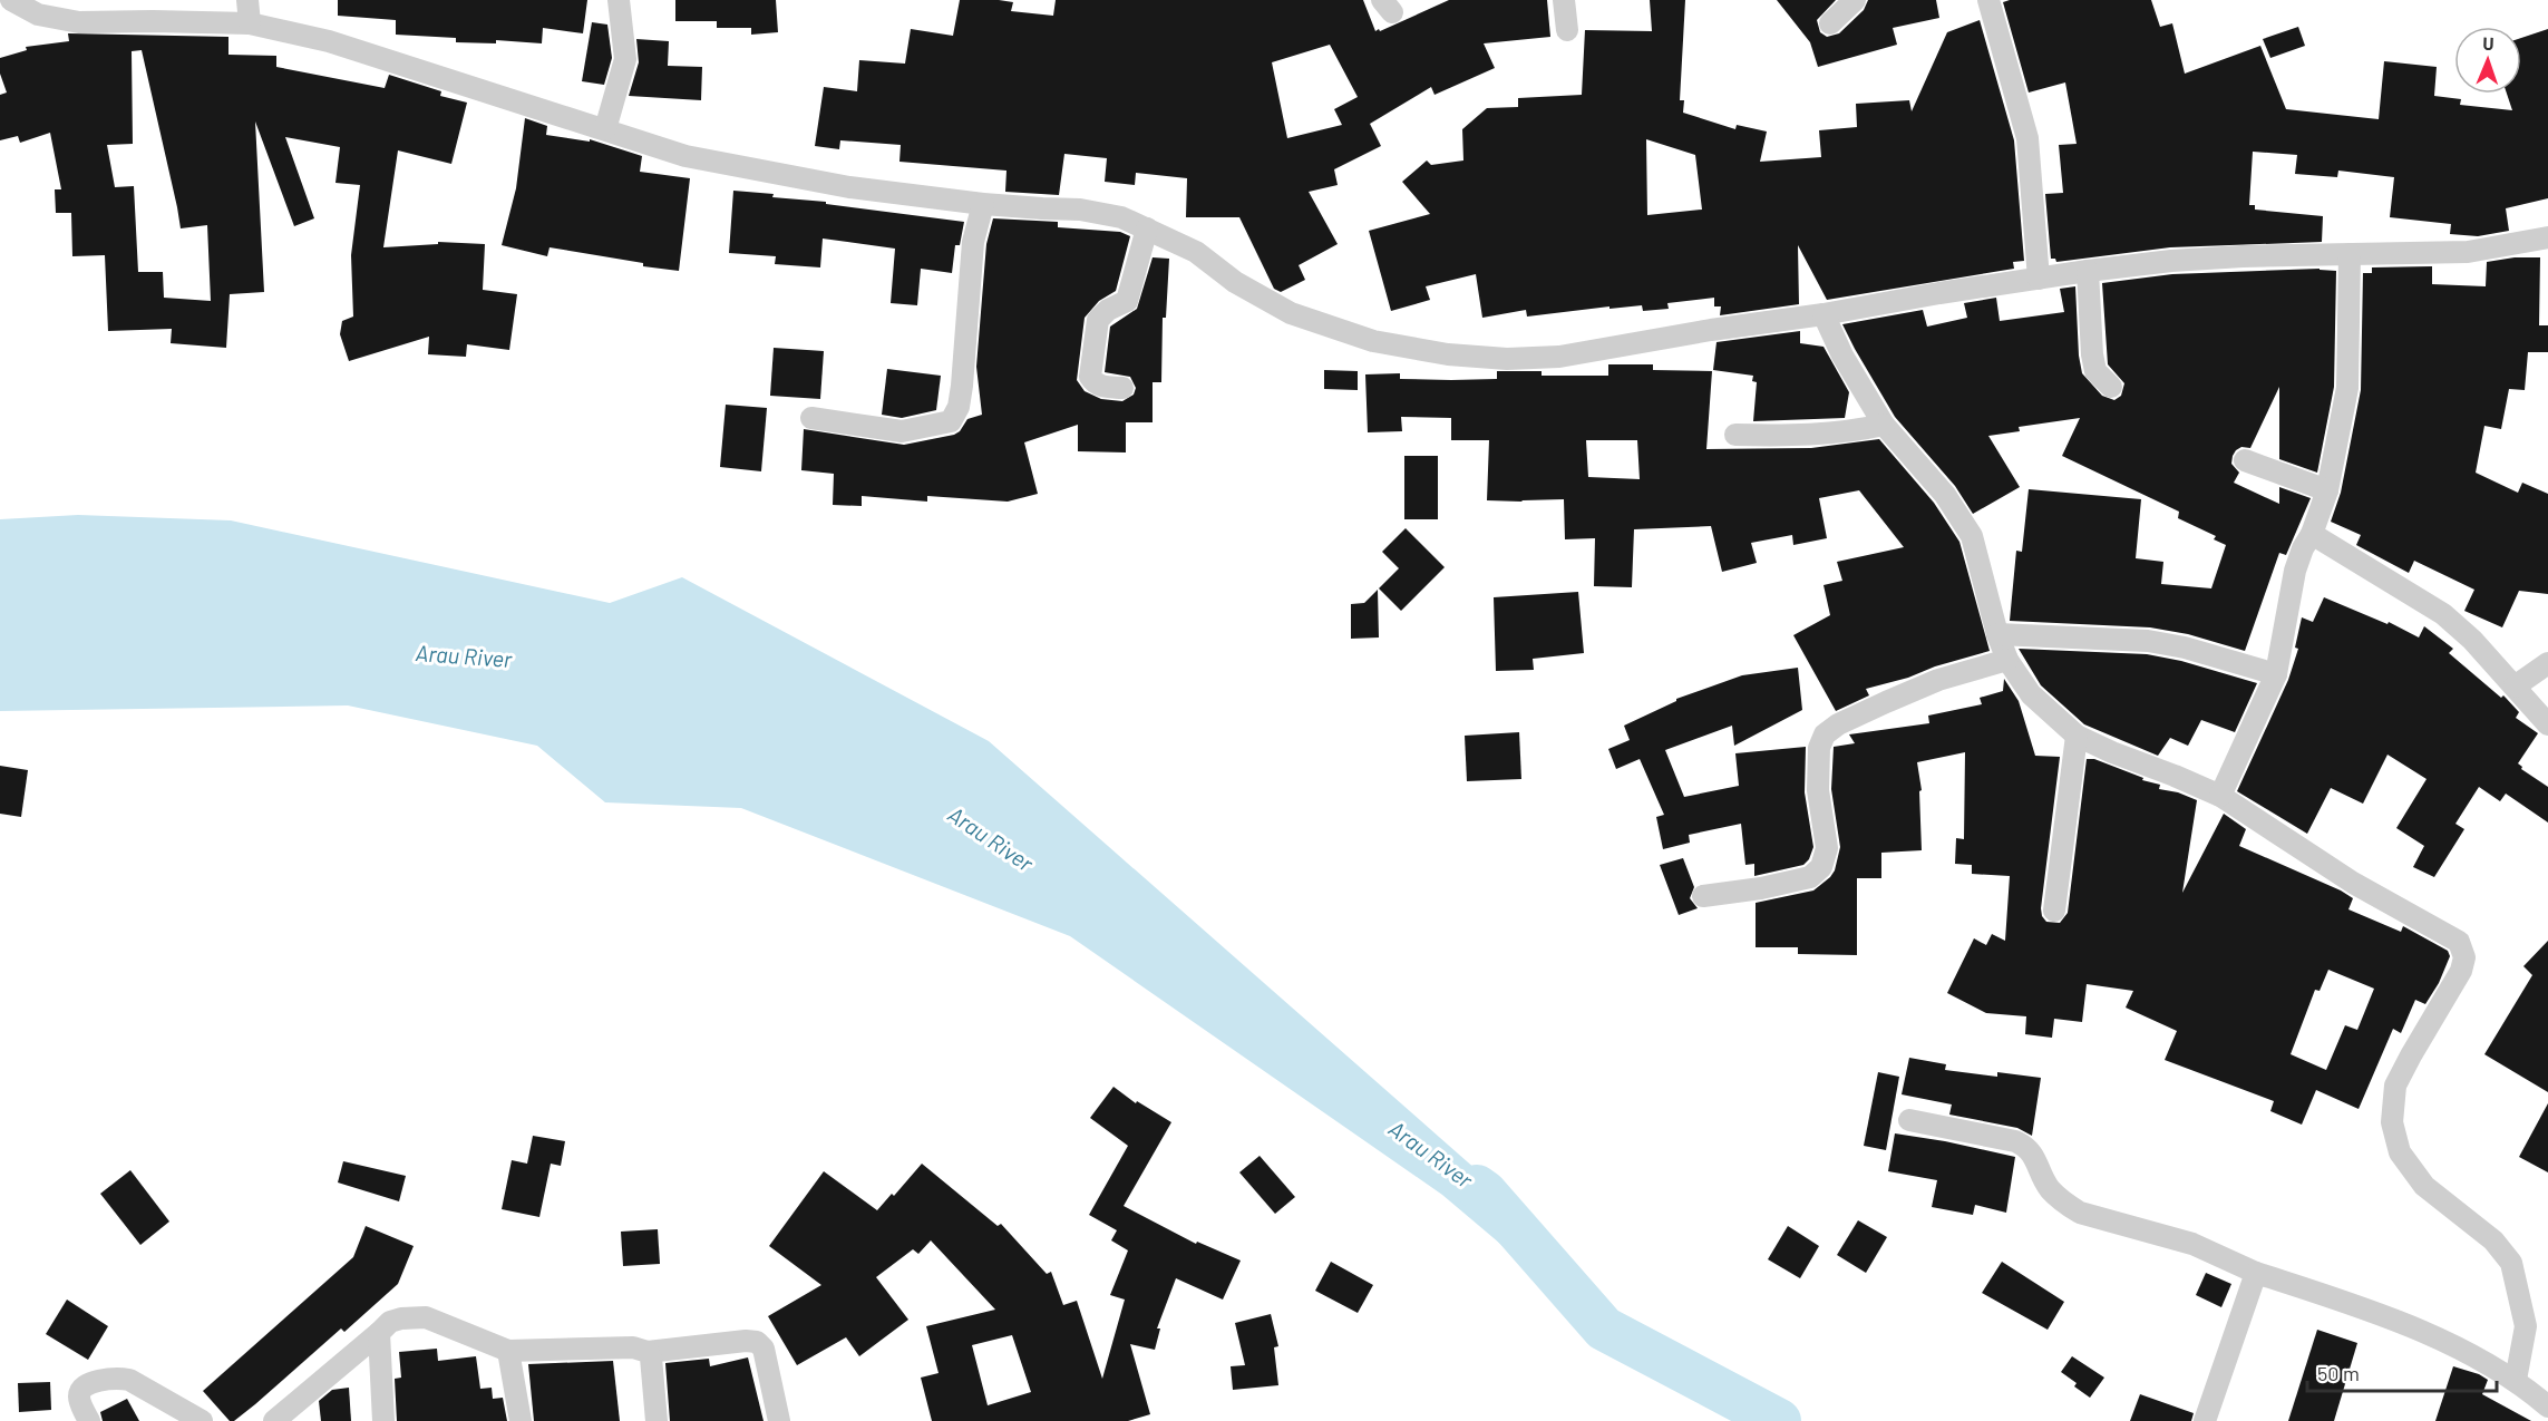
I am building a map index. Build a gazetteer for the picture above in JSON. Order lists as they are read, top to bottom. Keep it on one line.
{"water":["Arau River"],"scale_bar":"50 m","north":"top"}
